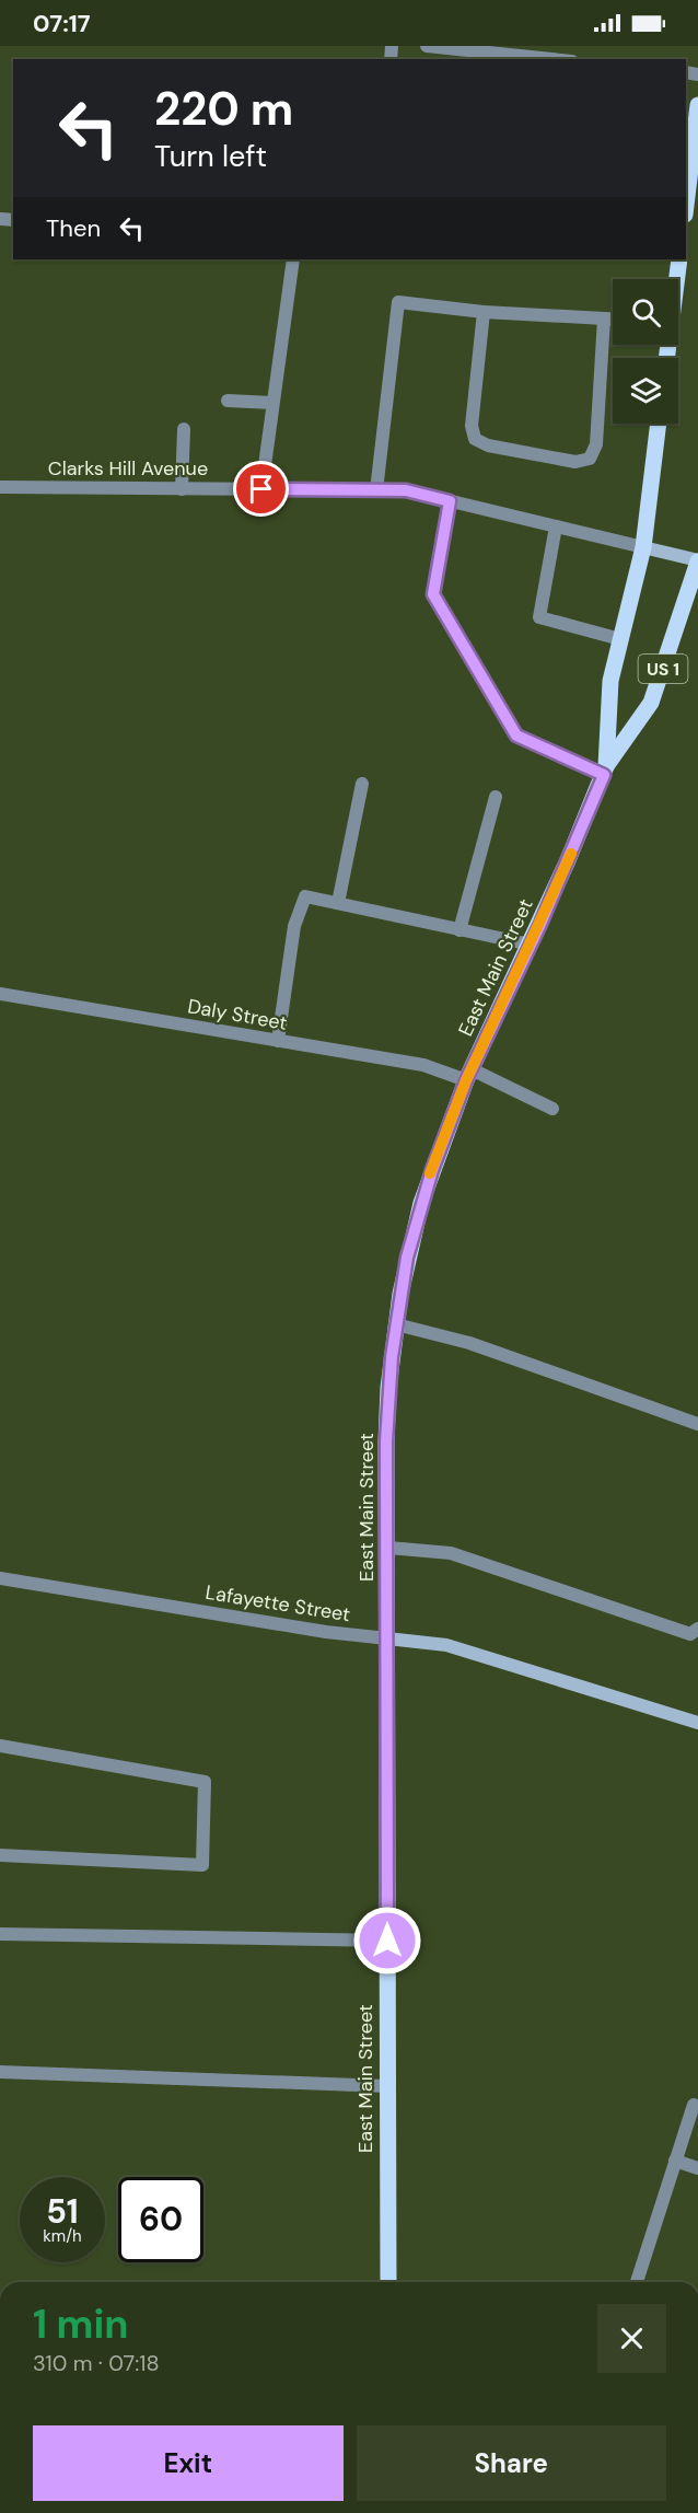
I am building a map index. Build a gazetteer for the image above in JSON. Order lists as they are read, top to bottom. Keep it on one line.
{"streets":{"main road":["US 1","East Main Street"],"street":["Clarks Hill Avenue","Daly Street","Lafayette Street"]},"crossings":[["Clarks Hill Avenue","East Main Street"],["East Main Street","Daly Street"],["East Main Street","Lafayette Street"]],"page":{"status":"07:17","turn":["220 m","Turn left"],"then":"Then","speed":"51 km/h","limit":"60","heading":["1 min","310 m · 07:18"],"buttons":["Exit","Share"]}}
